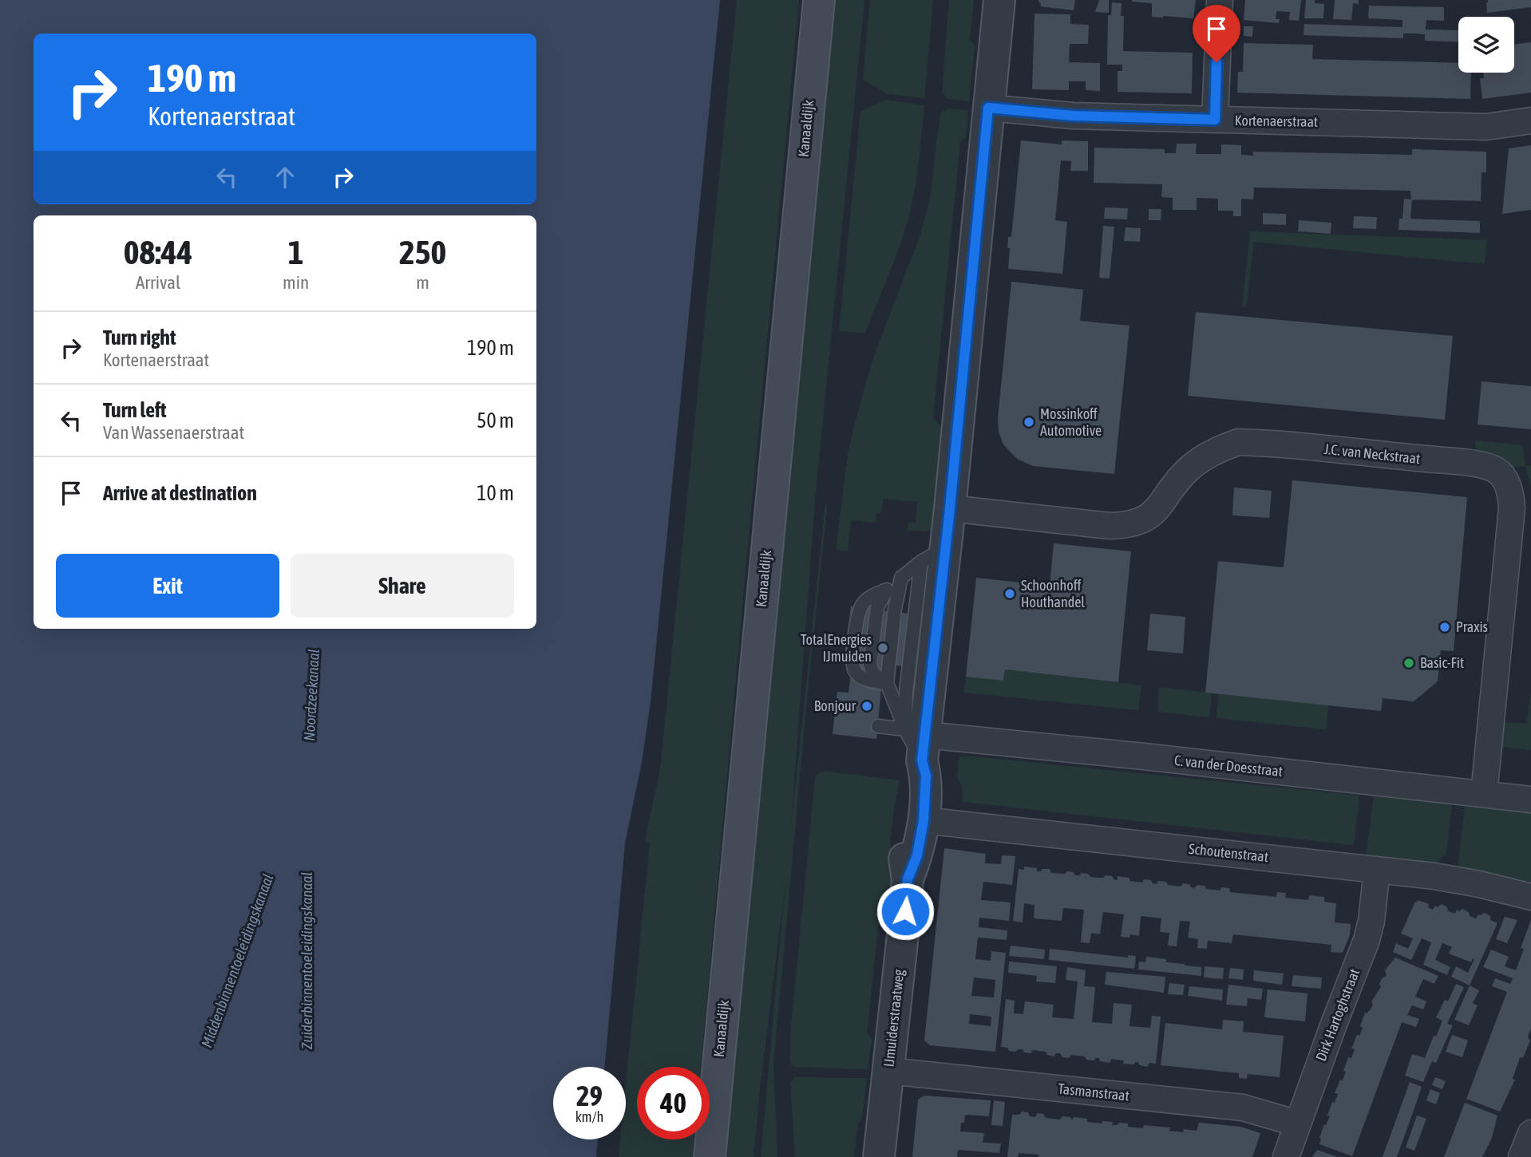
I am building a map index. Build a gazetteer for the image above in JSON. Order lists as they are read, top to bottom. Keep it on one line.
{"streets":{"main road":["Kanaaldijk"],"street":["Kortenaerstraat","J.C. van Neckstraat","C. van der Doesstraat","Schoutenstraat","Dirk Hartoghstraat","IJmuiderstraatweg","Tasmanstraat"]},"crossings":[["Kortenaerstraat","IJmuiderstraatweg"],["J.C. van Neckstraat","C. van der Doesstraat"],["J.C. van Neckstraat","IJmuiderstraatweg"],["C. van der Doesstraat","IJmuiderstraatweg"],["Schoutenstraat","Dirk Hartoghstraat"],["Schoutenstraat","IJmuiderstraatweg"],["Dirk Hartoghstraat","Tasmanstraat"],["IJmuiderstraatweg","Tasmanstraat"]],"water":["Noordzeekanaal","Middenbinnentoeleidingskanaal","Zuiderbinnentoeleidingskanaal"],"places":["Mossinkoff Automotive","Schoonhoff Houthandel","Praxis","TotalEnergies IJmuiden","Basic-Fit","Bonjour"],"page":{"turn":["190 m","Kortenaerstraat"],"eta":["08:44","Arrival","1","min","250","m"],"list":[{"name":"Turn right","note":"Kortenaerstraat","value":"190 m"},{"name":"Turn left","note":"Van Wassenaerstraat","value":"50 m"},{"name":"Arrive at destination","value":"10 m"}],"buttons":["Exit","Share"],"speed":"29 km/h","limit":"40"}}
